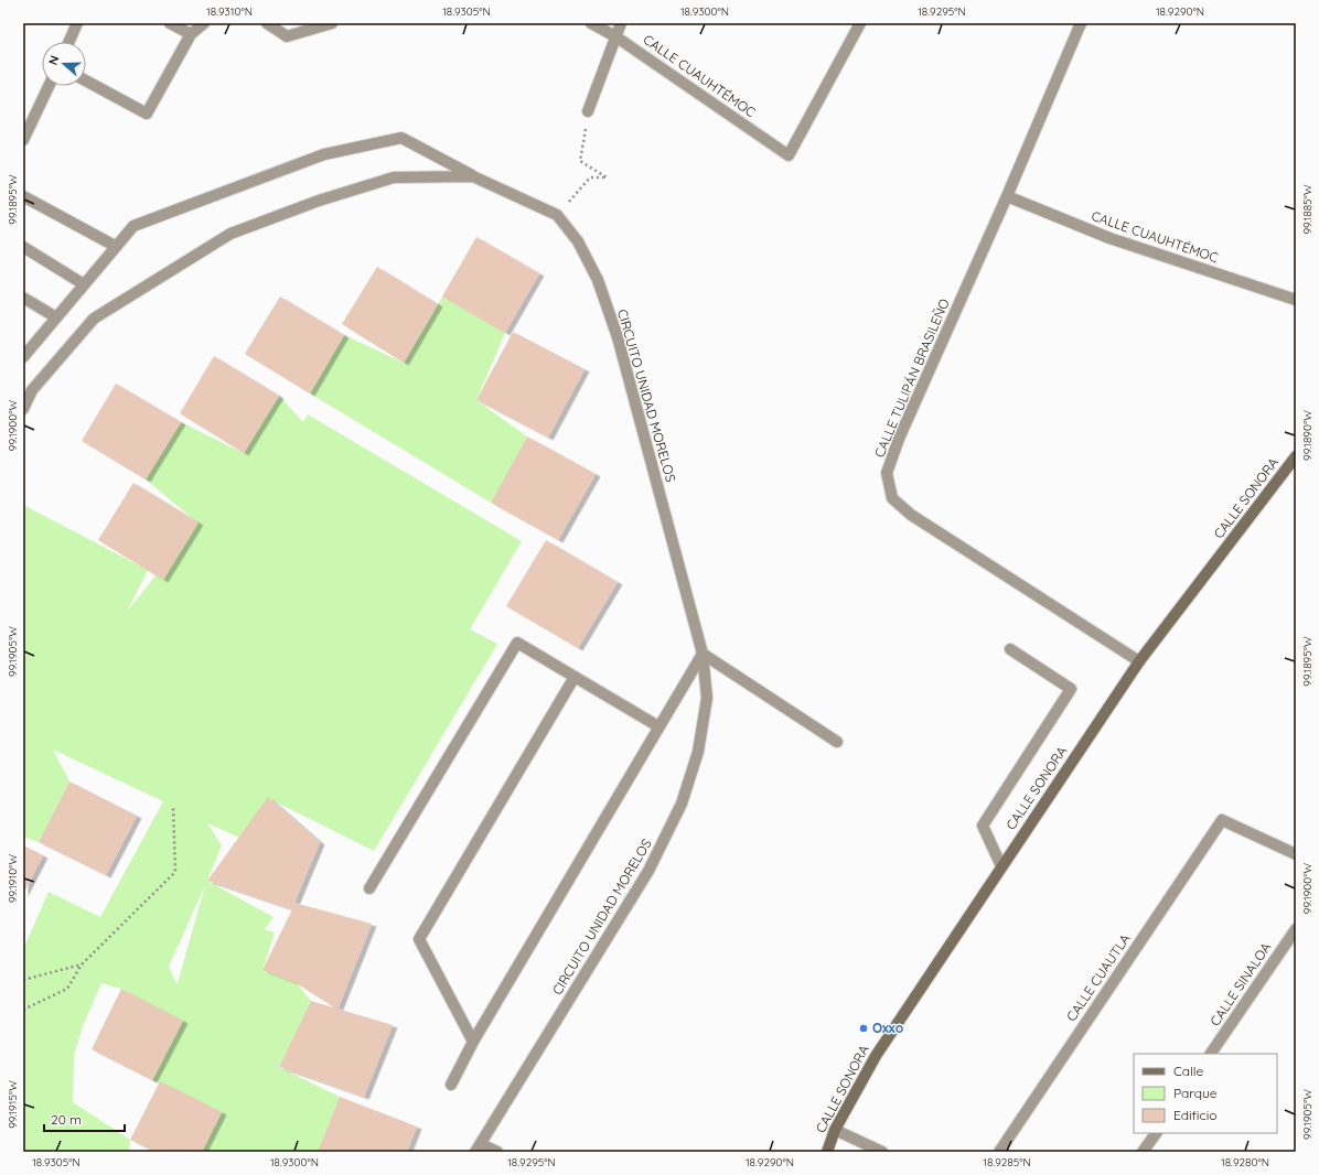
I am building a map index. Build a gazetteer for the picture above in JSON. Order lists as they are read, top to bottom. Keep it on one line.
{"streets":{"street":["CALLE CUAUHTÉMOC","CALLE TULIPÁN BRASILEÑO","CIRCUITO UNIDAD MORELOS","CALLE SONORA","CALLE CUAUTLA","CALLE SINALOA"]},"crossings":[["CALLE CUAUHTÉMOC","CALLE TULIPÁN BRASILEÑO"],["CALLE TULIPÁN BRASILEÑO","CALLE SONORA"]],"places":["Oxxo"],"legend":["Calle","Parque","Edificio"],"scale_bar":"20 m","north":"left","coordinates":["18.9310°N","18.9305°N","18.9300°N","18.9295°N","18.9290°N","99.1895°W","99.1885°W","99.1900°W","99.1890°W","99.1905°W","99.1910°W","99.1915°W","18.9285°N","18.9280°N"]}
